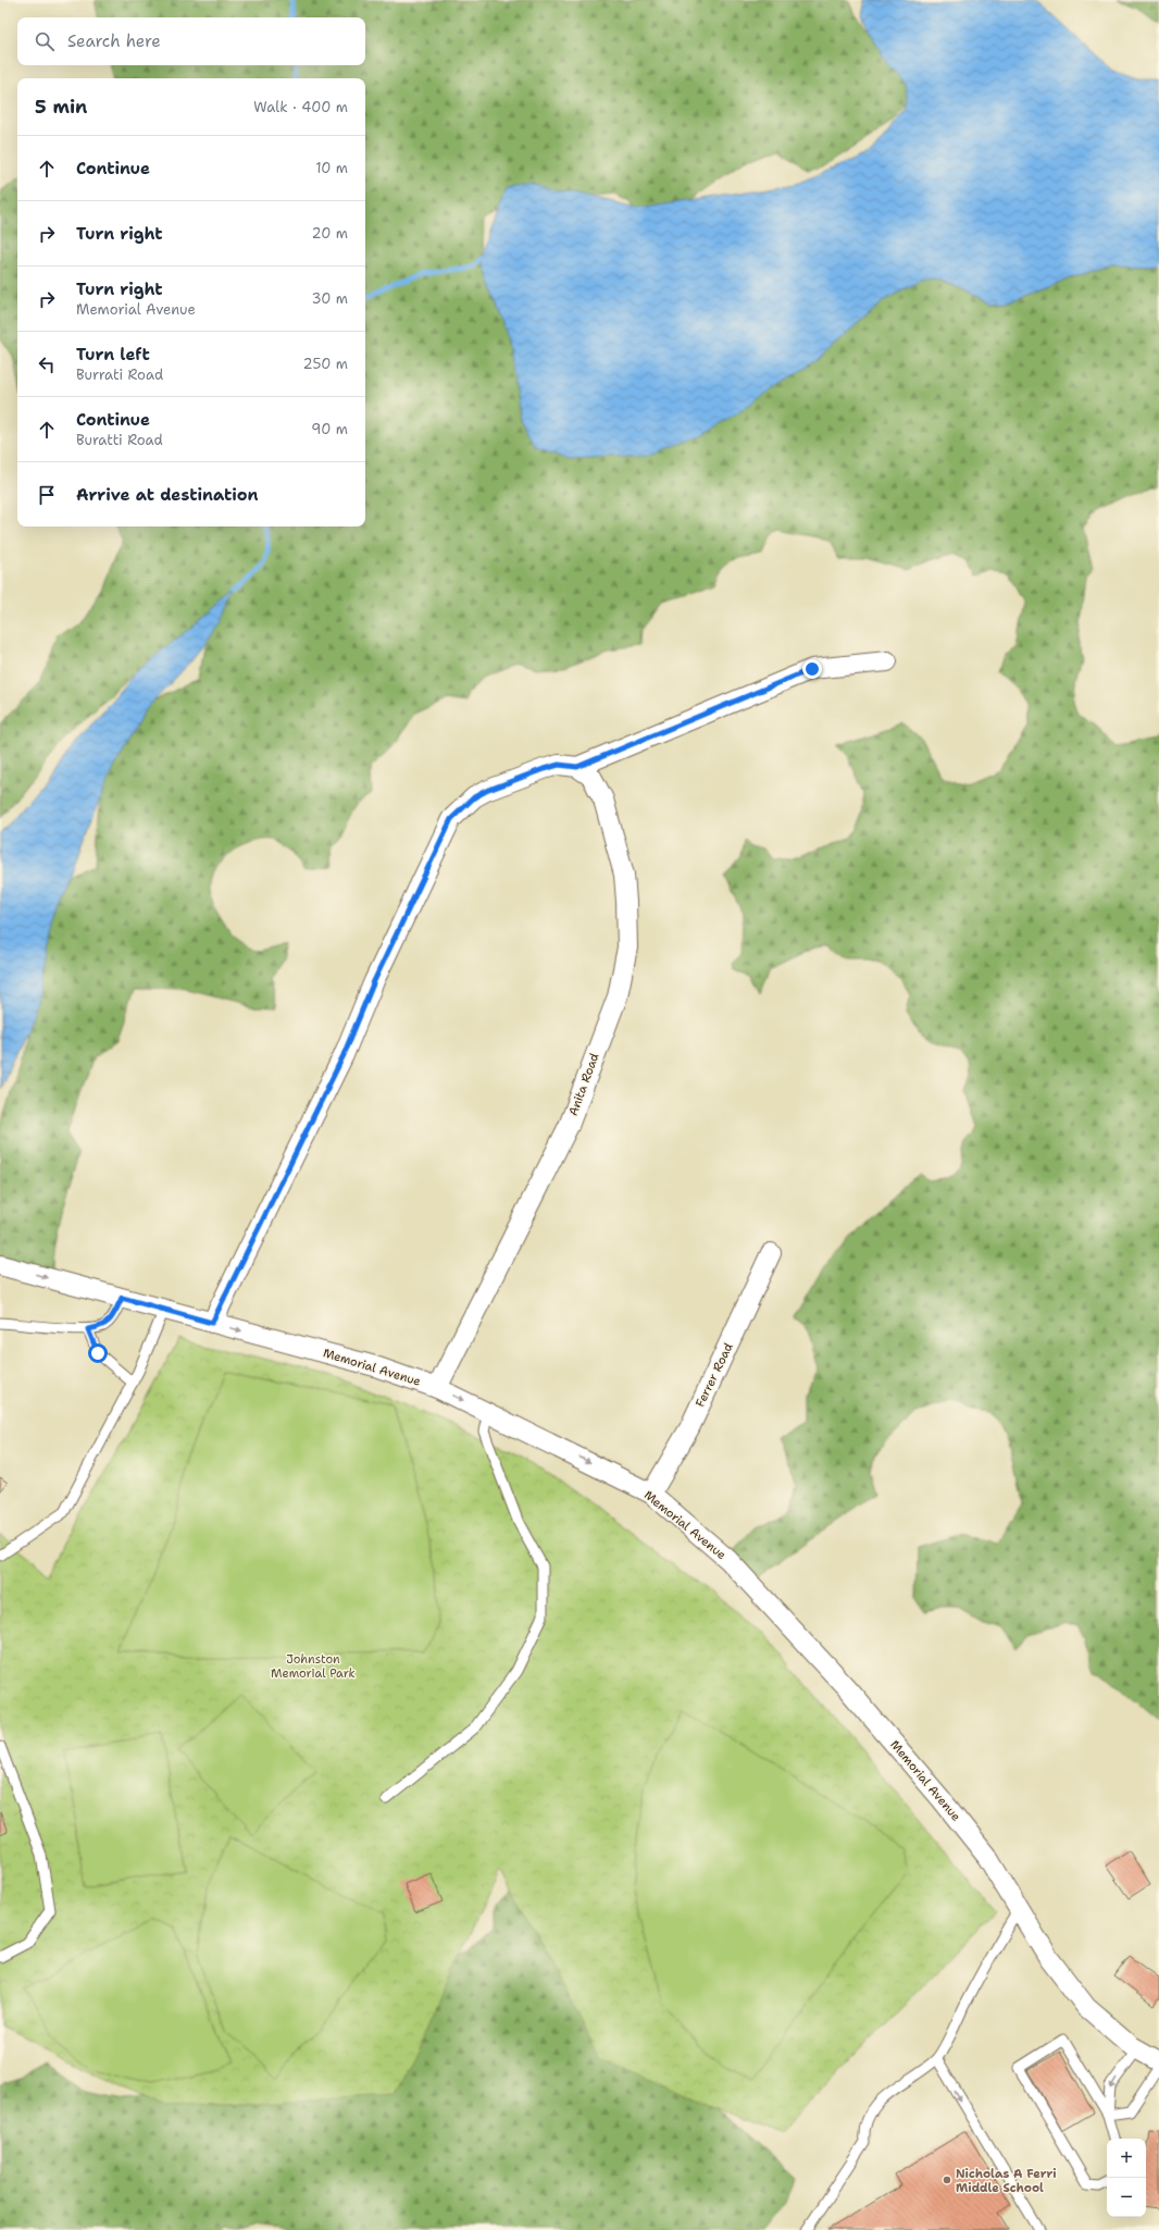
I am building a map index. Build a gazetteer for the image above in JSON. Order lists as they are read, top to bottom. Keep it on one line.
{"streets":{"street":["Anita Road","Memorial Avenue","Ferrer Road"]},"crossings":[["Anita Road","Memorial Avenue"],["Memorial Avenue","Ferrer Road"]],"one_way":["Memorial Avenue"],"parks":["Johnston Memorial Park"],"places":["Nicholas A Ferri Middle School"],"page":{"search":"Search here","heading":["5 min","Walk · 400 m"],"list":[["Continue","10 m"],["Turn right","20 m"],["Turn right","Memorial Avenue","30 m"],["Turn left","Burrati Road","250 m"],["Continue","Buratti Road","90 m"],"Arrive at destination"],"map_buttons":["+","−"]}}
